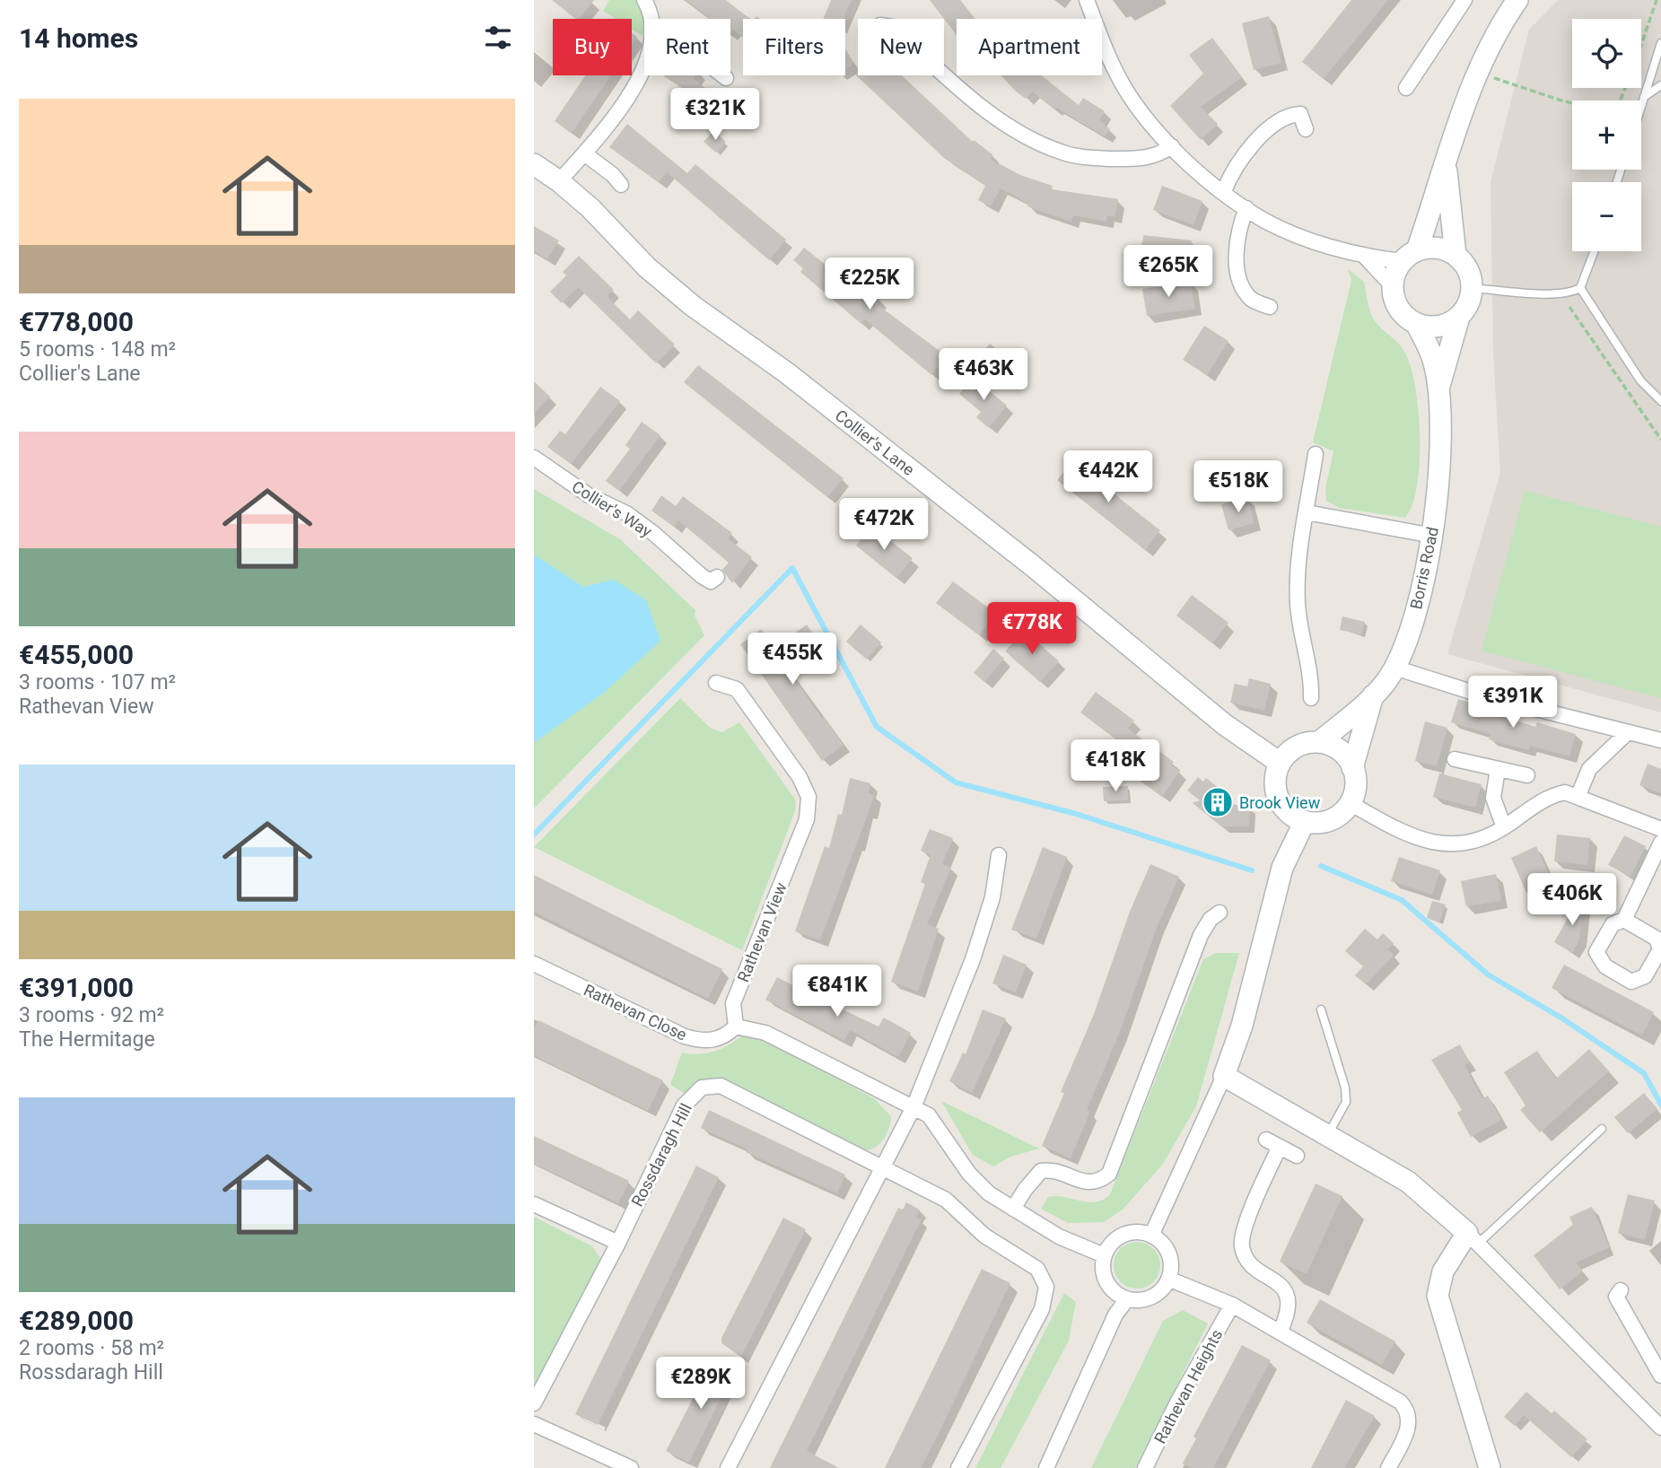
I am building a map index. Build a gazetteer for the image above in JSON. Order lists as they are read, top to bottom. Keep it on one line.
{"streets":{"street":["Collier's Lane","Collier's Way","Borris Road","Rathevan View","Rathevan Close","Rossdaragh Hill","Rathevan Heights"]},"crossings":[["Collier's Lane","Borris Road"],["Rathevan View","Rathevan Close"]],"places":{"building":["Brook View"]},"page":{"heading":"14 homes","map_buttons":["+","−"],"chip":["Buy","Rent","Filters","New","Apartment"],"list":[{"name":"€778,000","note":"5 rooms · 148 m² · Collier's Lane"},{"name":"€455,000","note":"3 rooms · 107 m² · Rathevan View"},{"name":"€391,000","note":"3 rooms · 92 m² · The Hermitage"},{"name":"€289,000","note":"2 rooms · 58 m² · Rossdaragh Hill"}],"price":["€321K","€265K","€225K","€463K","€442K","€518K","€472K","€778K","€455K","€391K","€418K","€406K","€841K","€289K"]}}
